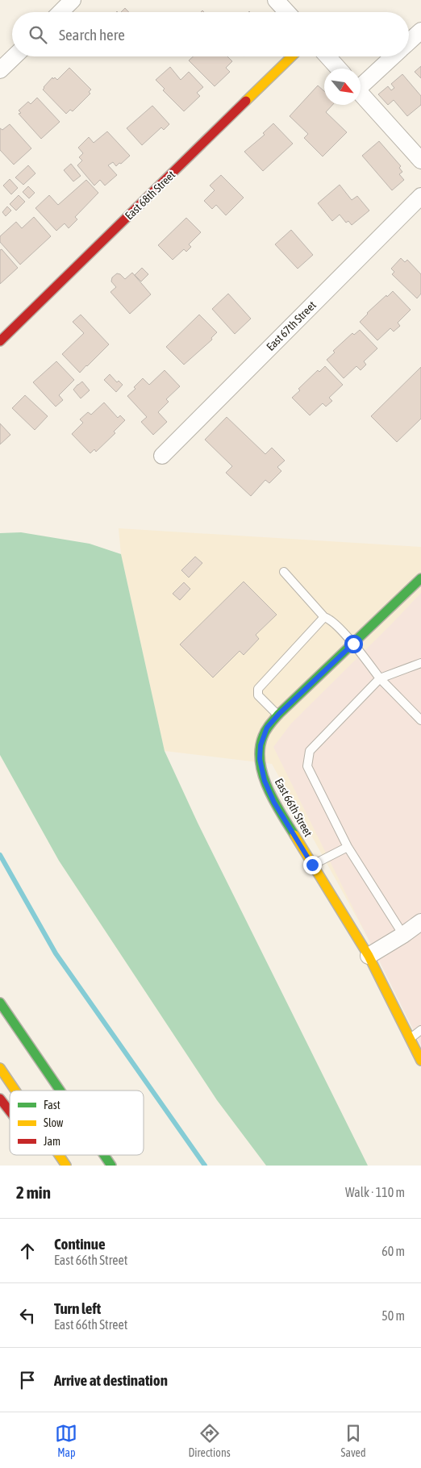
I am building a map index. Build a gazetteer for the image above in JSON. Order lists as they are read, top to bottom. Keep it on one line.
{"streets":{"main road":["East 68th Street","East 66th Street"],"street":["East 67th Street"]},"legend":["Fast","Slow","Jam"],"north":"bottom right","page":{"search":"Search here","heading":["2 min","Walk · 110 m"],"list":[["Continue","East 66th Street","60 m"],["Turn left","East 66th Street","50 m"],"Arrive at destination"],"nav":["Map","Directions","Saved"]}}
